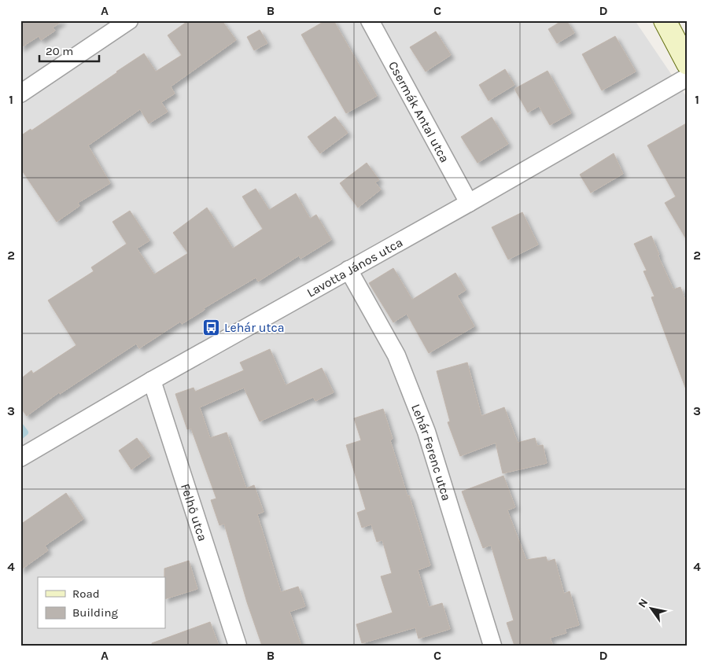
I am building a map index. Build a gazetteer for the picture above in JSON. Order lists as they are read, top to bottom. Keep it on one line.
{"streets":{"street":["Csermák Antal utca","Lavotta János utca","Lehár Ferenc utca","Felhő utca"]},"crossings":[["Csermák Antal utca","Lavotta János utca"],["Lavotta János utca","Lehár Ferenc utca"],["Lavotta János utca","Felhő utca"]],"places":{"bus stop":["Lehár utca"]},"legend":["Road","Building"],"scale_bar":"20 m","north":"top left","grid":{"columns":["A","B","C","D"],"rows":["1","2","3","4"]}}
